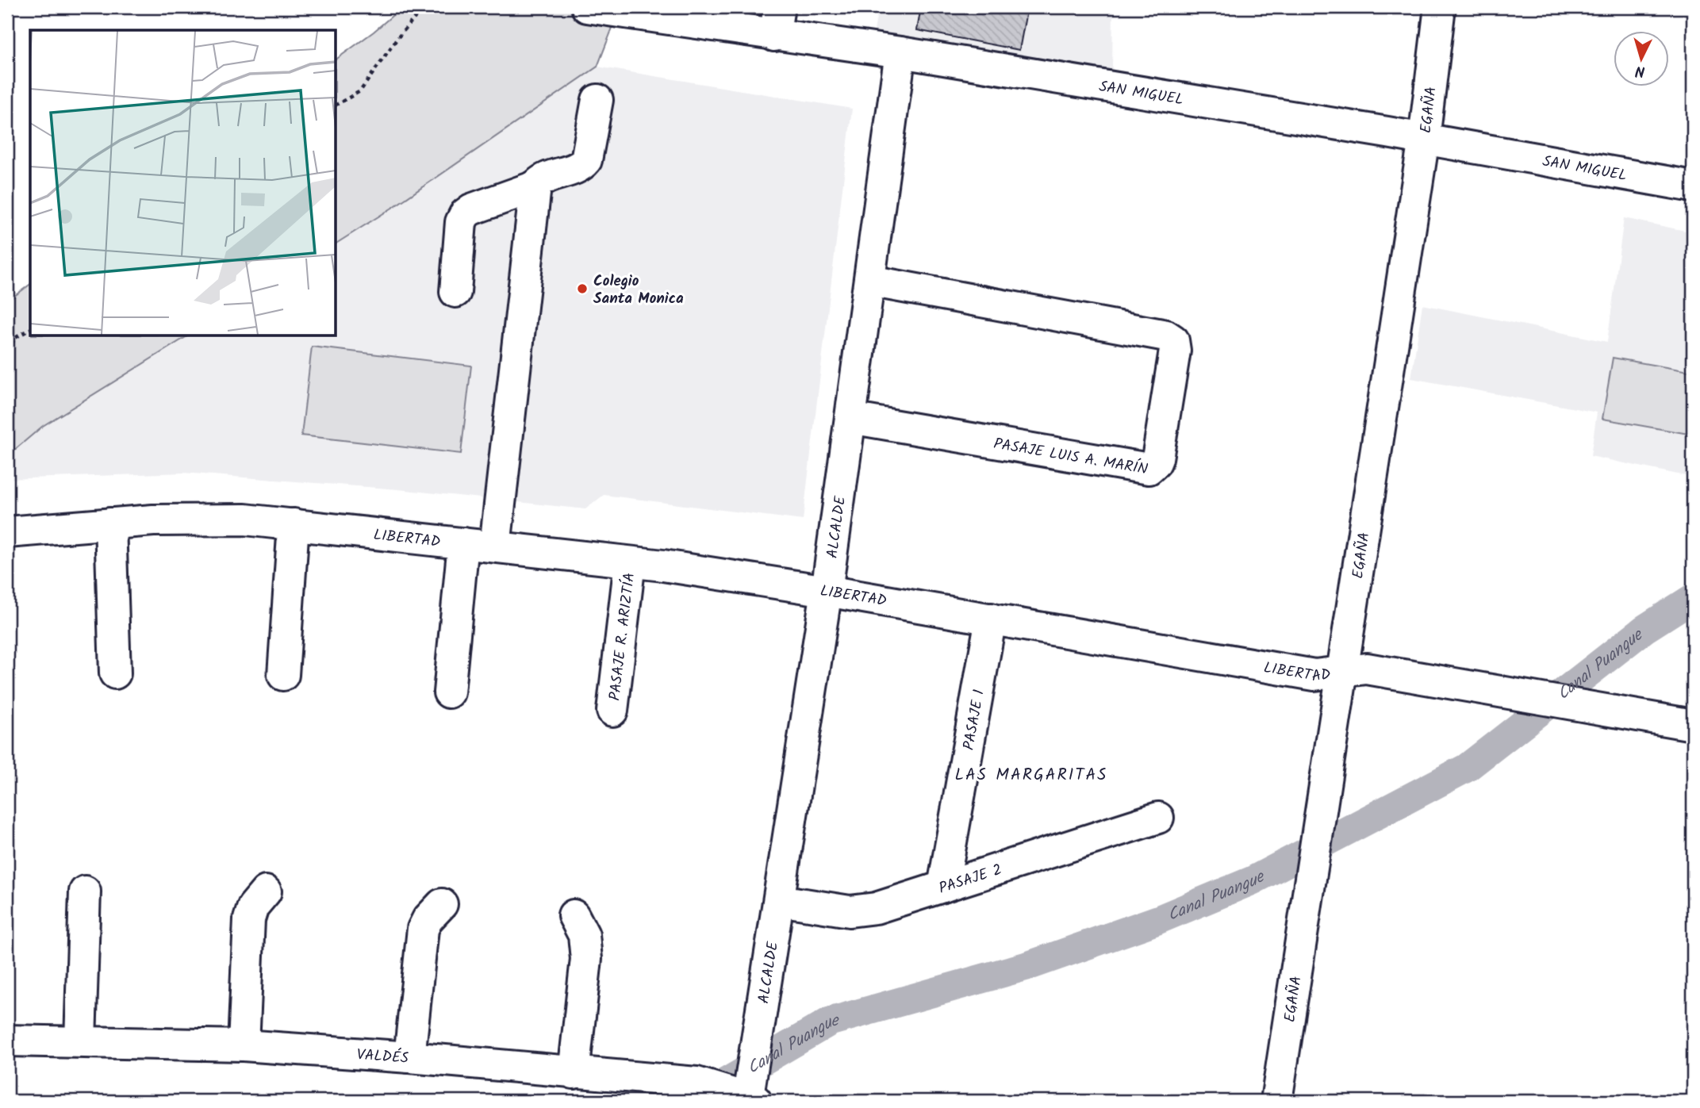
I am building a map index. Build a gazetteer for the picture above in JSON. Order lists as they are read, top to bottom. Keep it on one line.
{"streets":{"street":["SAN MIGUEL","EGAÑA","PASAJE LUIS A. MARÍN","ALCALDE","LIBERTAD","PASAJE R. ARIZTÍA","PASAJE 1","PASAJE 2","VALDÉS"]},"crossings":[["SAN MIGUEL","EGAÑA"],["SAN MIGUEL","ALCALDE"],["EGAÑA","LIBERTAD"],["PASAJE LUIS A. MARÍN","ALCALDE"],["ALCALDE","LIBERTAD"],["ALCALDE","PASAJE 2"],["ALCALDE","VALDÉS"],["LIBERTAD","PASAJE R. ARIZTÍA"],["LIBERTAD","PASAJE 1"],["PASAJE 1","PASAJE 2"]],"districts":["LAS MARGARITAS"],"water":["Canal Puangue"],"places":["Colegio Santa Monica"],"north":"bottom"}
